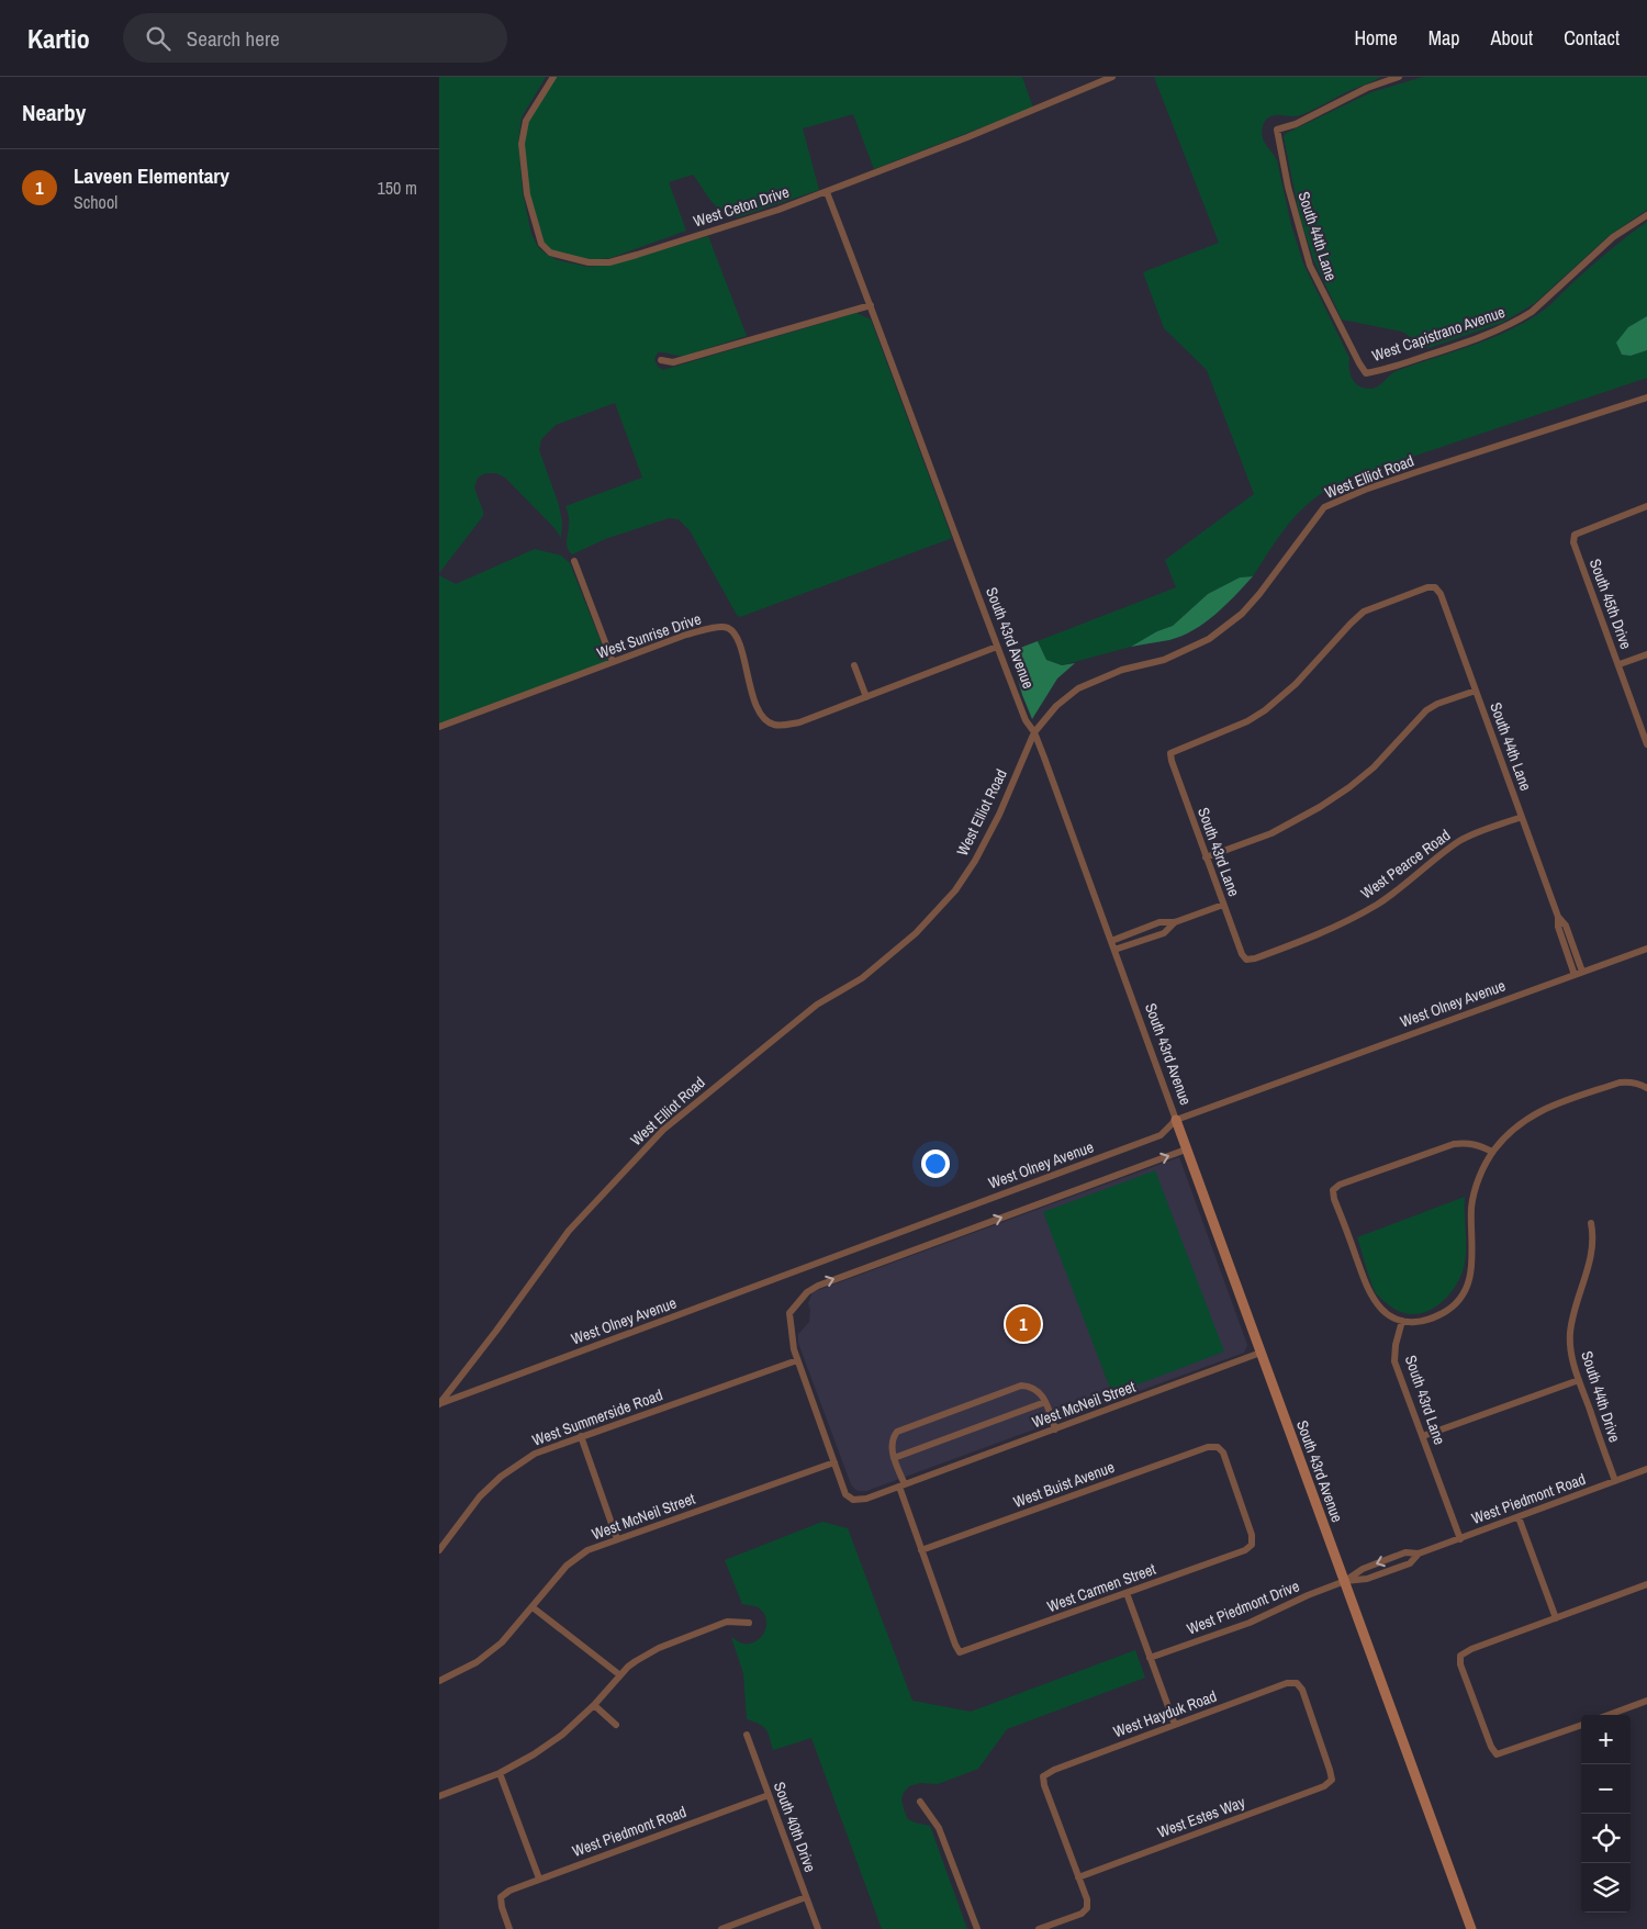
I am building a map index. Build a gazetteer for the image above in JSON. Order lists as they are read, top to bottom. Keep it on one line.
{"streets":{"street":["West Ceton Drive","South 44th Lane","West Capistrano Avenue","West Elliot Road","South 45th Drive","West Sunrise Drive","South 43rd Avenue","South 43rd Lane","West Pearce Road","West Olney Avenue","South 44th Drive","West McNeil Street","West Summerside Road","West Buist Avenue","West Piedmont Road","West Carmen Street","West Piedmont Drive","West Hayduk Road","West Estes Way","South 40th Drive"]},"crossings":[["West Ceton Drive","South 43rd Avenue"],["South 44th Lane","West Capistrano Avenue"],["South 44th Lane","South 43rd Lane"],["South 44th Lane","West Pearce Road"],["South 44th Lane","West Olney Avenue"],["West Elliot Road","South 43rd Avenue"],["West Elliot Road","West Olney Avenue"],["West Sunrise Drive","South 43rd Avenue"],["South 43rd Avenue","West Olney Avenue"],["South 43rd Avenue","West McNeil Street"],["South 43rd Avenue","West Piedmont Drive"],["South 43rd Lane","West Pearce Road"],["South 43rd Lane","West Piedmont Road"],["South 44th Drive","West Piedmont Road"],["West Buist Avenue","West Carmen Street"],["West Piedmont Road","West Piedmont Drive"],["West Piedmont Road","South 40th Drive"],["West Hayduk Road","West Estes Way"]],"page":{"header":"Kartio","search":"Search here","nav":["Home","Map","About","Contact"],"heading":"Nearby","list":[{"mark":"1","name":"Laveen Elementary","note":"School","value":"150 m"}],"pins":"1","map_buttons":["+","−"]}}
